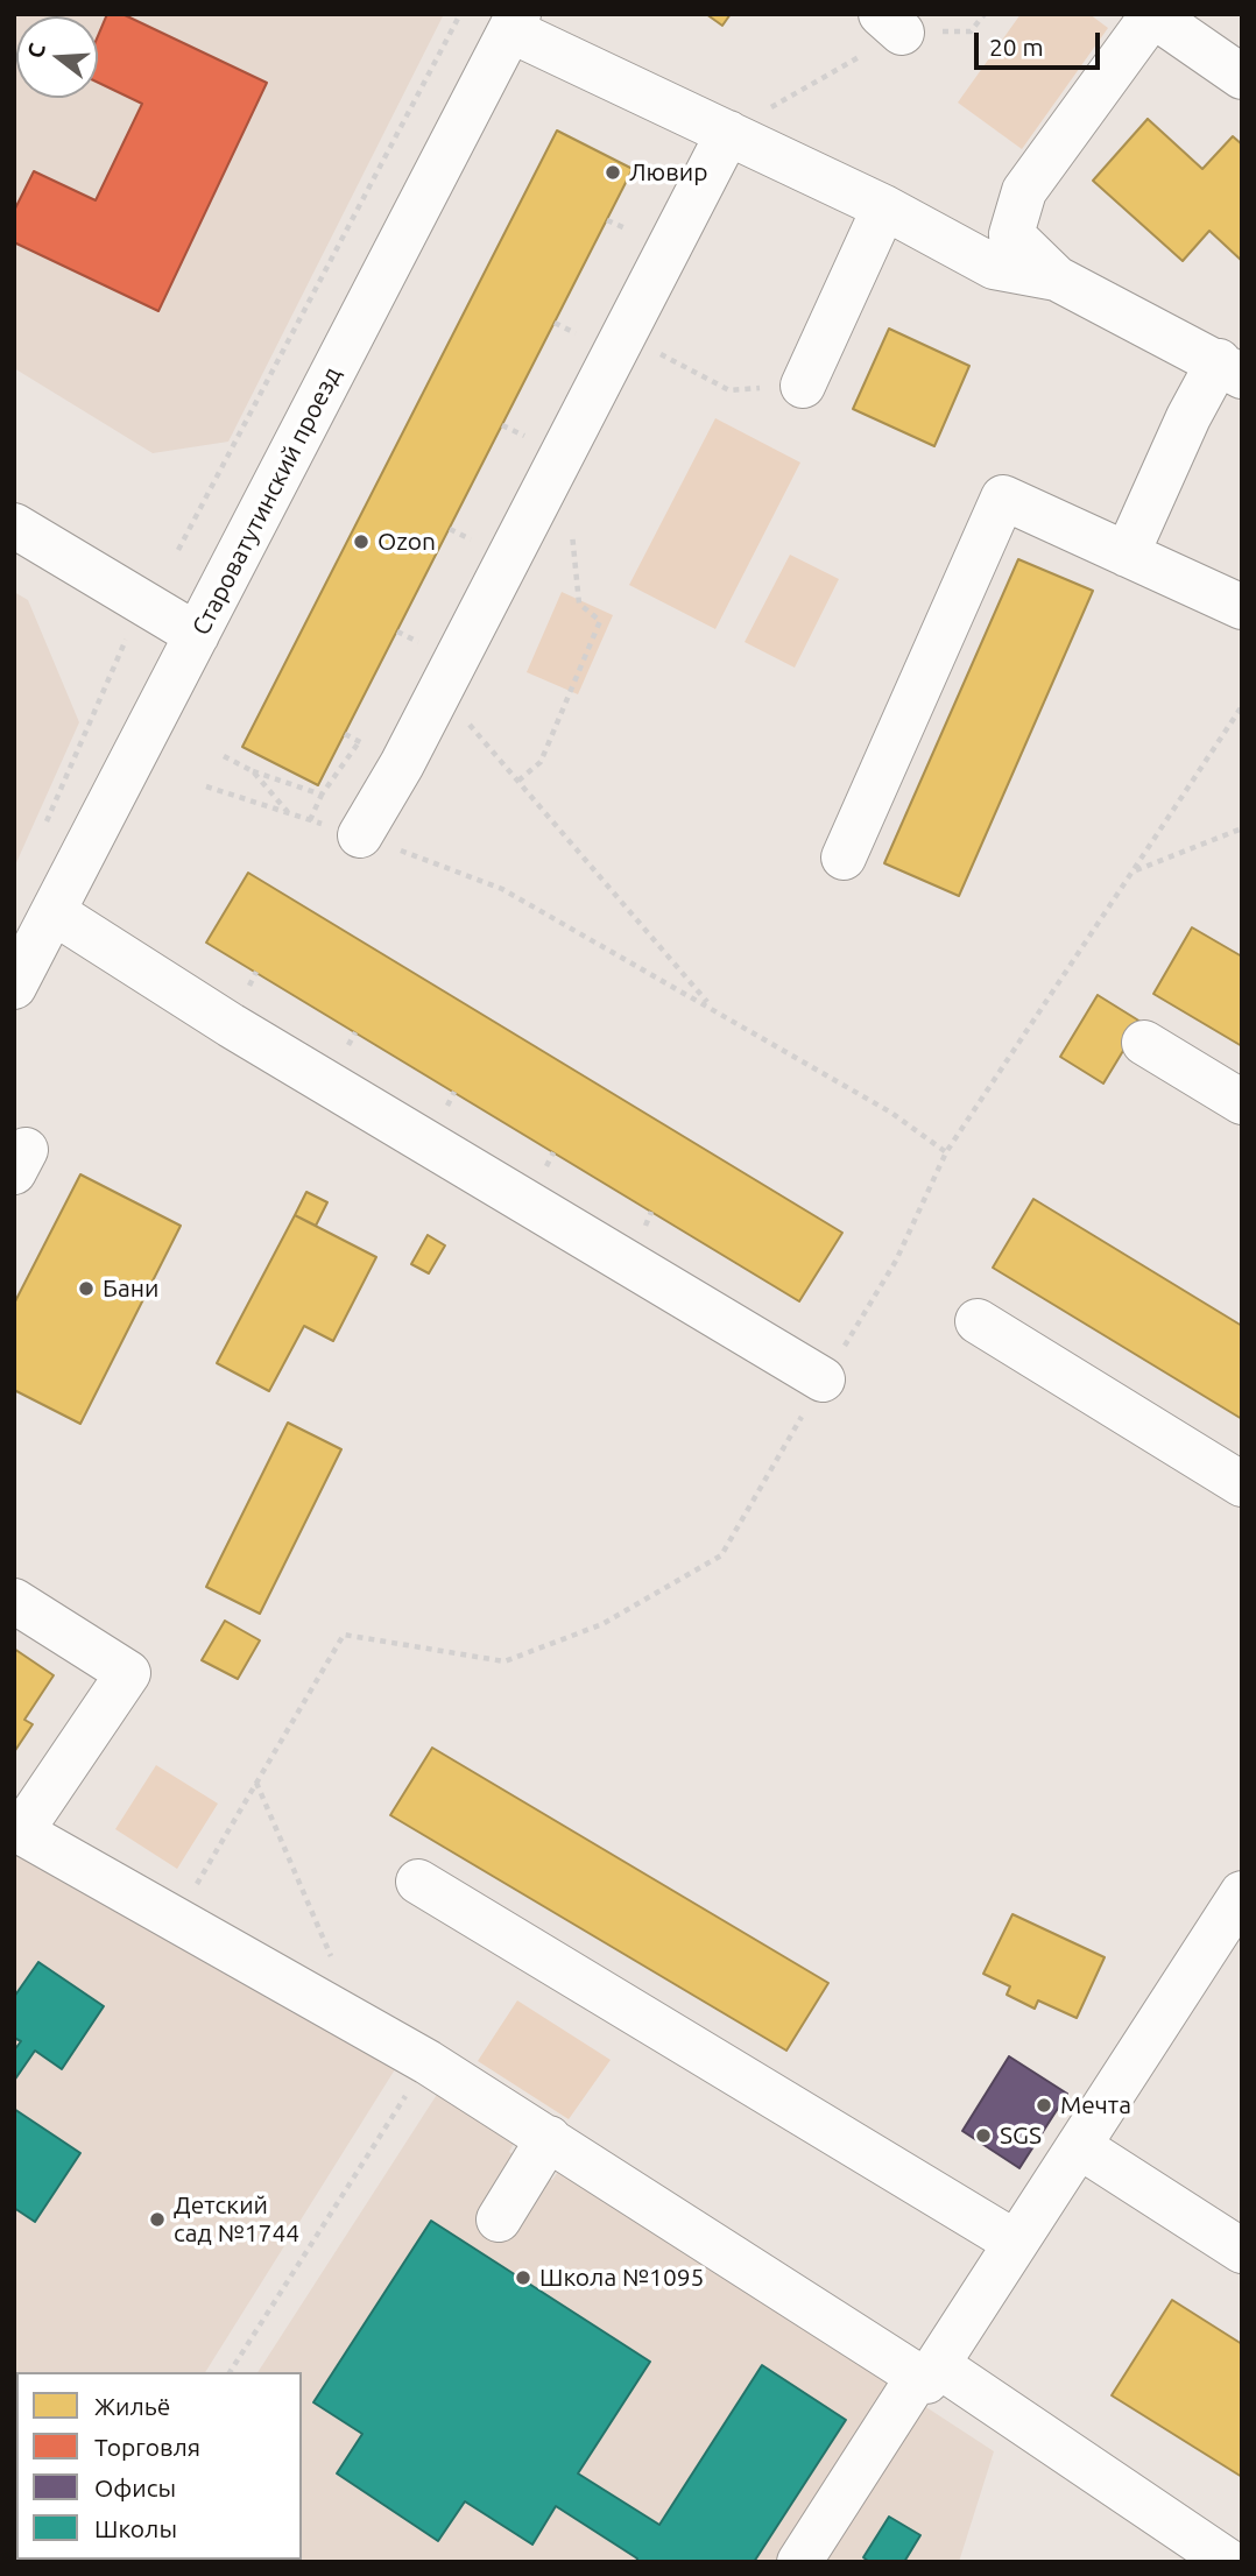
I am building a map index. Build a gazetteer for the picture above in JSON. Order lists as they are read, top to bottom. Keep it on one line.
{"streets":{"street":["Староватутинский проезд"]},"places":["Лювир","Ozon","Бани","Мечта","SGS","Детский сад №1744","Школа №1095"],"legend":["Жильё","Торговля","Офисы","Школы"],"scale_bar":"20 m","north":"left"}
